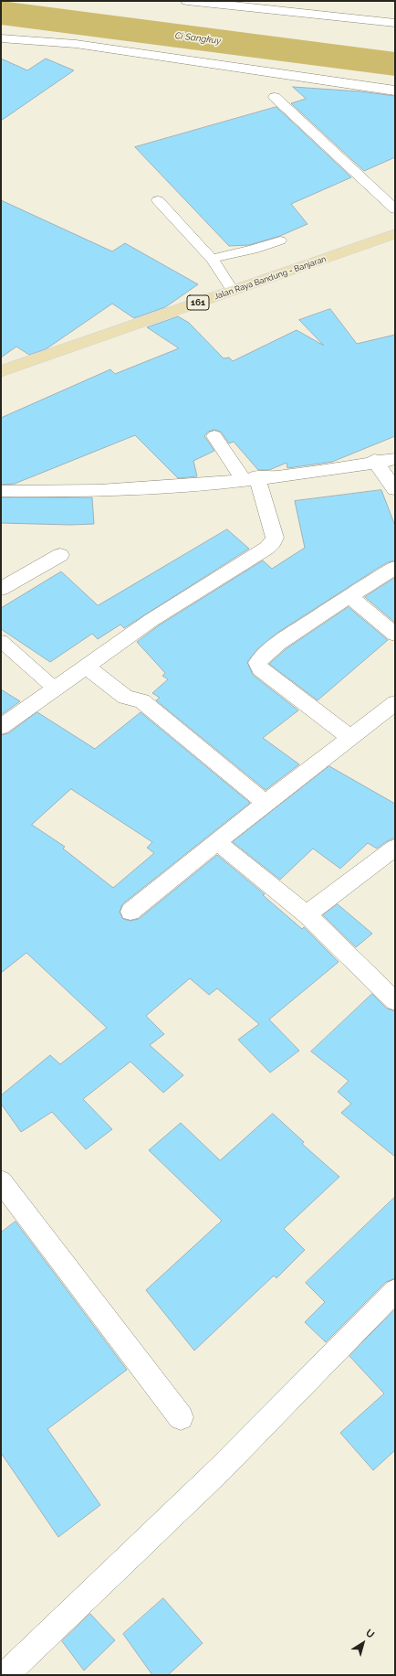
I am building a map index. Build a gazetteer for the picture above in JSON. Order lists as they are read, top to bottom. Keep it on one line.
{"streets":{"main road":["Jalan Raya Bandung - Banjaran","161"]},"water":["Ci Sangkuy"],"north":"top right"}
